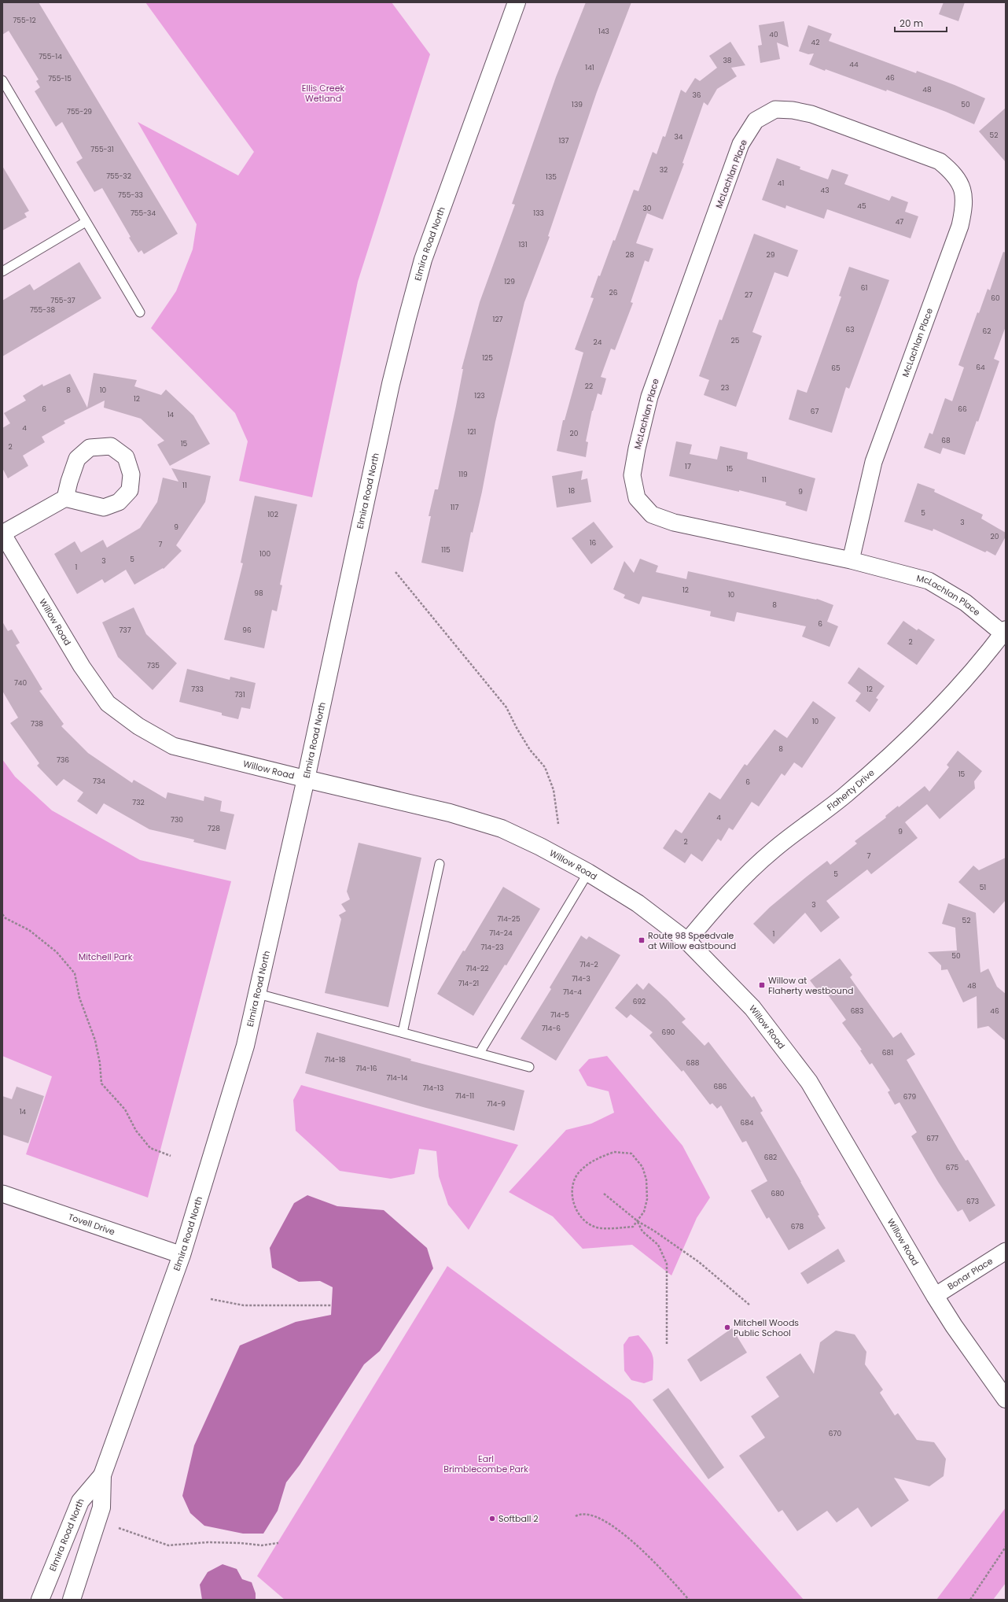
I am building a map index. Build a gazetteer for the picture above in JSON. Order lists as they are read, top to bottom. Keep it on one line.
{"streets":{"main road":["Elmira Road North","Willow Road"],"street":["McLachlan Place","Flaherty Drive","Tovell Drive","Bonar Place"]},"crossings":[["McLachlan Place","Flaherty Drive"],["Elmira Road North","Willow Road"],["Elmira Road North","Tovell Drive"],["Willow Road","Flaherty Drive"],["Willow Road","Bonar Place"]],"parks":["Ellis Creek Wetland","Mitchell Park","Earl Brimblecombe Park"],"places":{"transit":["Route 98 Speedvale at Willow eastbound","Willow at Flaherty westbound"],"other":["Mitchell Woods Public School","Softball 2"]},"house_numbers":["755-12","143","40","42","755-14","38","44","141","46","755-15","48","36","139","50","755-29","52","34","137","755-31","32","755-32","135","41","43","755-33","45","30","755-34","133","47","131","28","29","129","61","26","27","60","755-37","755-38","127","63","62","25","24","125","64","65","22","23","8","10","123","12","6","66","67","14","4","121","20","68","15","2","17","15","119","11","11","18","9","117","5","102","3","9","20","16","7","115","100","5","3","1","12","98","10","8","6","737","96","2","735","740","733","12","731","10","738","8","736","15","734","6","732","4","730","728","9","2","7","5","51","3","714-25","52","714-24","1","714-23","50","714-2","714-22","714-3","714-21","48","714-4","692","683","46","714-5","714-6","690","681","714-18","688","714-16","714-14","686","714-13","714-11","679","714-9","14","684","677","682","675","680","673","678","670"],"scale_bar":"20 m"}
